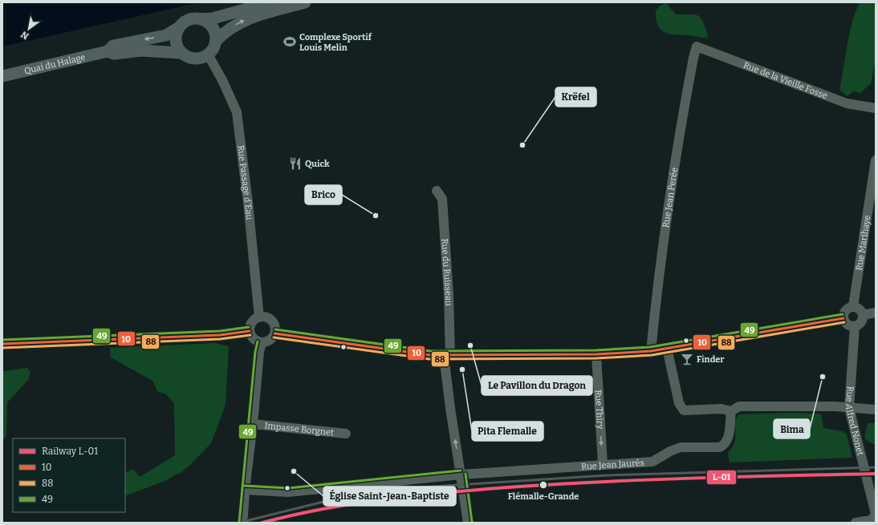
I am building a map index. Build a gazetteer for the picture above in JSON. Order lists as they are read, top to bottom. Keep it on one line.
{"streets":{"main road":["Quai du Halage"],"street":["Rue de la Vieille Fosse","Rue Passage d'Eau","Rue Jean Perée","Rue Marihaye","Rue du Ruisseau","Rue Thiry","Rue Alfred Nonet","Impasse Borgnet","Rue Jean Jaurès"]},"crossings":[["Quai du Halage","Rue Passage d'Eau"],["Rue de la Vieille Fosse","Rue Jean Perée"],["Rue Marihaye","Rue Alfred Nonet"],["Rue du Ruisseau","Rue Jean Jaurès"],["Rue Thiry","Rue Jean Jaurès"]],"one_way":["Rue du Ruisseau","Rue Thiry"],"places":{"sports":["Complexe Sportif Louis Melin"],"other":["Krëfel","Brico","Le Pavillon du Dragon","Pita Flemalle","Bima","Église Saint-Jean-Baptiste","Flémalle-Grande"],"restaurant":["Quick"],"bar":["Finder"]},"lines":["transit line 49","transit line 10","transit line 88","rail line L-01"],"legend":["Railway L-01","10","88","49"],"north":"bottom left"}
